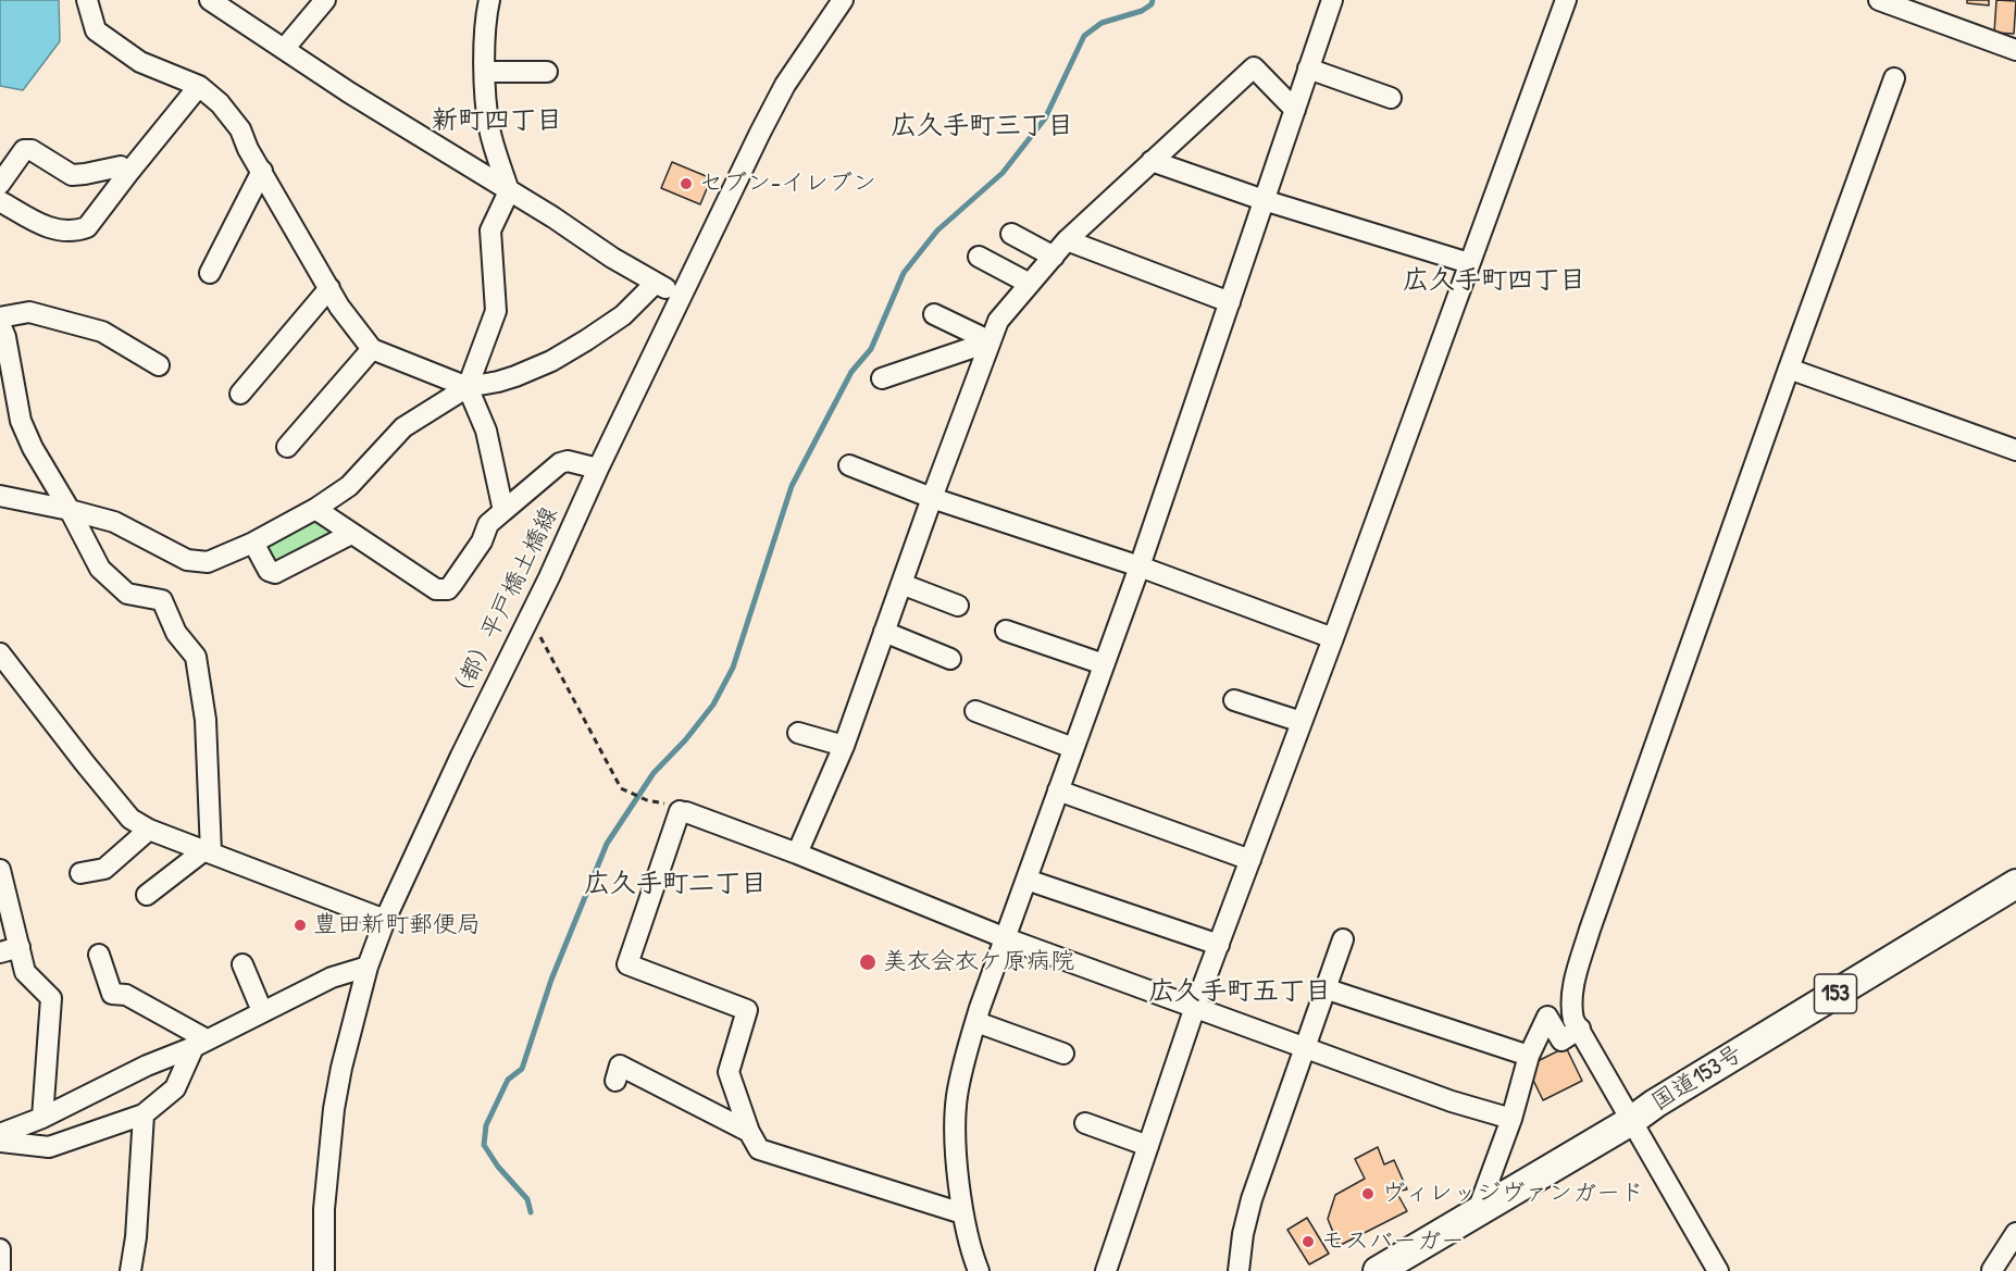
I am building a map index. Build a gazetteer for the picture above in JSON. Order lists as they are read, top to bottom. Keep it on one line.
{"streets":{"highway":["153","国道153号"],"street":["（都）平戸橋土橋線"]},"districts":["新町四丁目","広久手町三丁目","広久手町四丁目","広久手町二丁目","広久手町五丁目"],"places":["セブン-イレブン","豊田新町郵便局","美衣会衣ケ原病院","ヴィレッジヴァンガード","モスバーガー"]}
